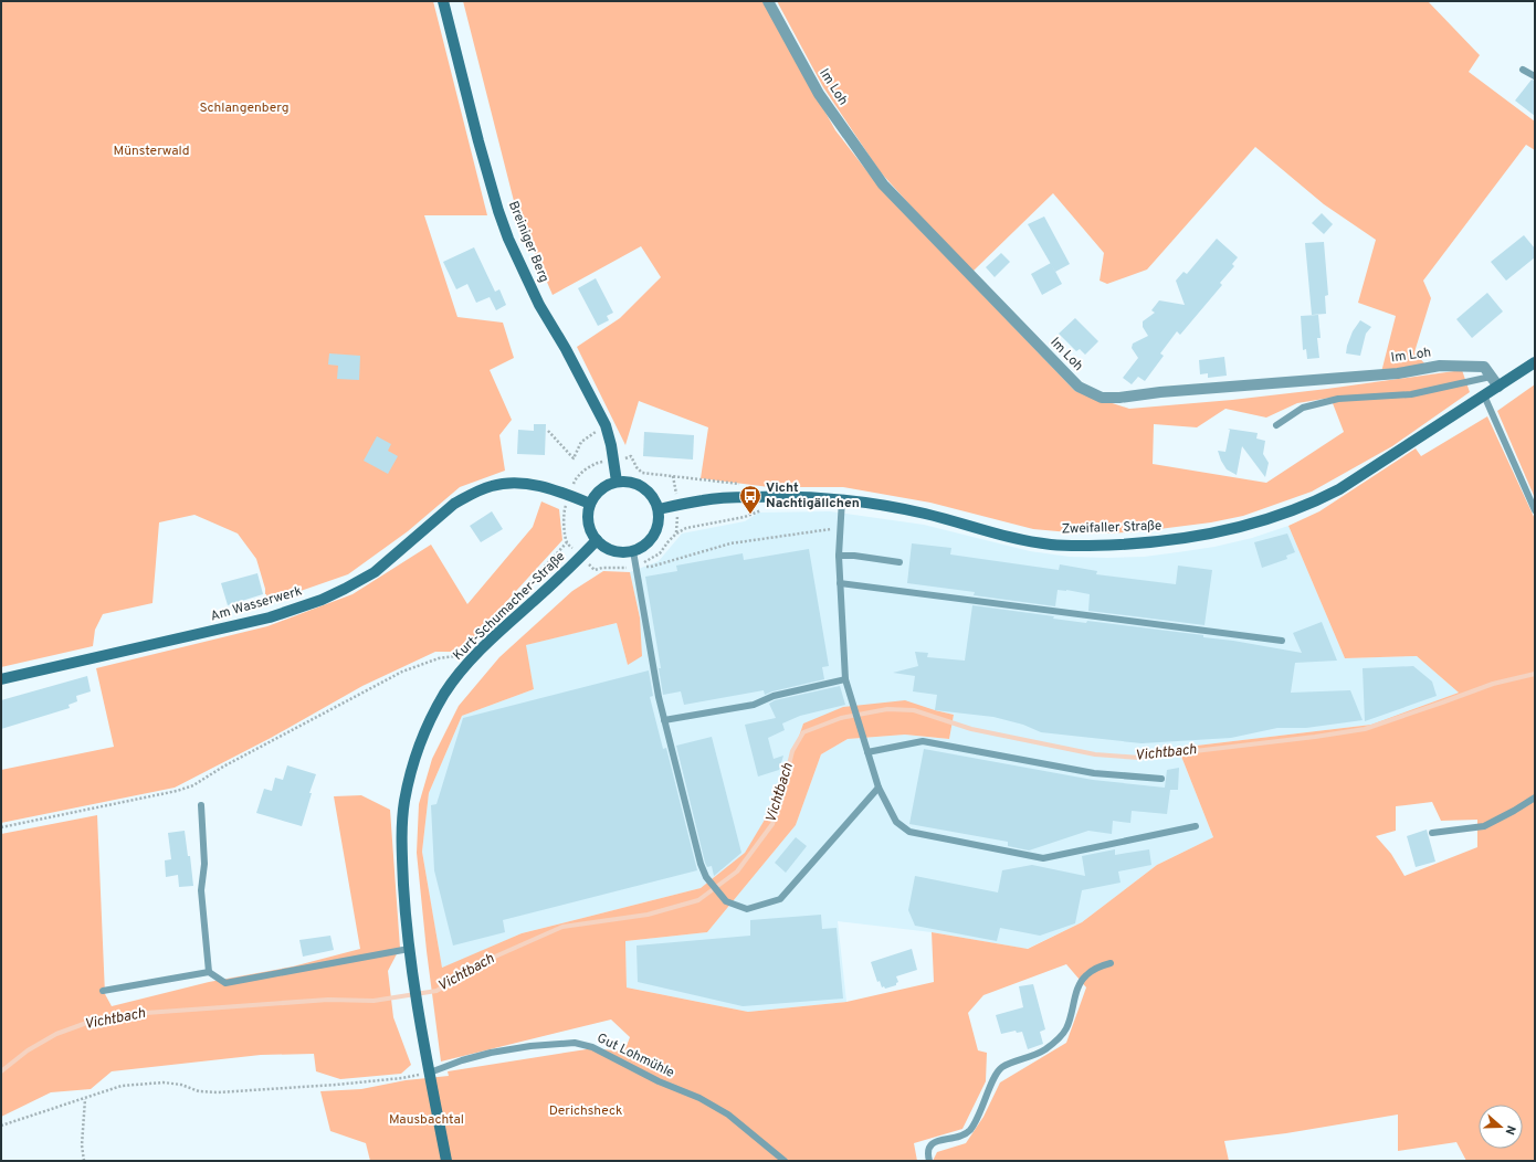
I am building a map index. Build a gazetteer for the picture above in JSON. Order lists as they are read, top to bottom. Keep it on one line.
{"streets":{"main road":["Breiniger Berg","Zweifaller Straße","Am Wasserwerk","Kurt-Schumacher-Straße"],"street":["Im Loh"],"lane":["Gut Lohmühle"]},"crossings":[["Im Loh","Zweifaller Straße"],["Breiniger Berg","Zweifaller Straße"],["Breiniger Berg","Am Wasserwerk"],["Breiniger Berg","Kurt-Schumacher-Straße"],["Zweifaller Straße","Am Wasserwerk"],["Zweifaller Straße","Kurt-Schumacher-Straße"],["Am Wasserwerk","Kurt-Schumacher-Straße"],["Kurt-Schumacher-Straße","Gut Lohmühle"]],"water":["Vichtbach"],"parks":["Schlangenberg","Münsterwald","Derichsheck","Mausbachtal"],"places":{"bus stop":["Vicht Nachtigällchen"]},"north":"right"}
